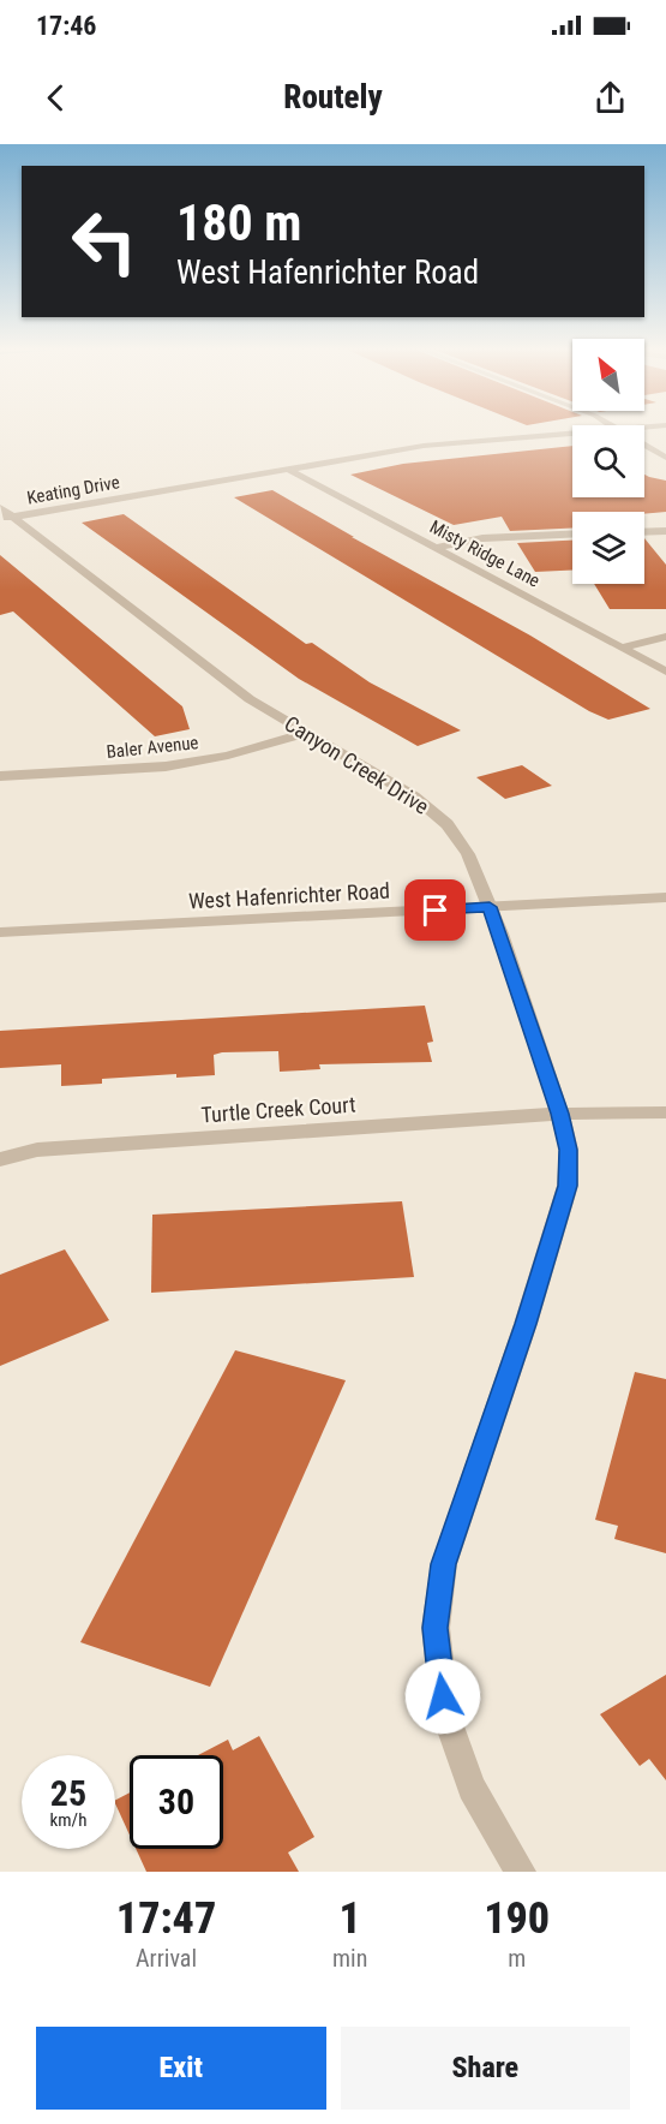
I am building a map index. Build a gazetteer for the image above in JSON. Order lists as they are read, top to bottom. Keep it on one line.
{"streets":{"street":["Keating Drive","Misty Ridge Lane","Baler Avenue","Canyon Creek Drive","West Hafenrichter Road","Turtle Creek Court"]},"crossings":[["Keating Drive","Misty Ridge Lane"],["Keating Drive","Canyon Creek Drive"],["Baler Avenue","Canyon Creek Drive"],["Canyon Creek Drive","West Hafenrichter Road"],["Canyon Creek Drive","Turtle Creek Court"]],"north":"top left","page":{"status":"17:46","header":"Routely","turn":["180 m","West Hafenrichter Road"],"speed":"25 km/h","limit":"30","eta":["17:47","Arrival","1","min","190","m"],"buttons":["Exit","Share"]}}
